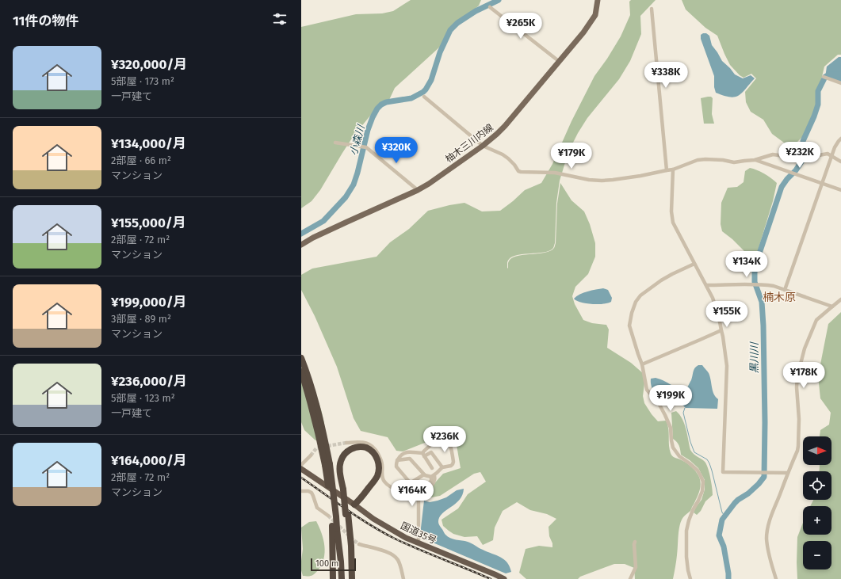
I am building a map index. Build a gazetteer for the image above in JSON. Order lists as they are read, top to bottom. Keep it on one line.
{"streets":{"highway":["国道35号"],"main road":["柚木三川内線"]},"districts":["楠木原"],"water":["小森川","黒川川"],"scale_bar":"100 m","north":"right","page":{"heading":"11件の物件","price":["¥265K","¥338K","¥320K","¥232K","¥179K","¥134K","¥155K","¥178K","¥199K","¥236K","¥164K"],"list":[{"name":"¥320,000/月","note":"5部屋 · 173 m² · 一戸建て"},{"name":"¥134,000/月","note":"2部屋 · 66 m² · マンション"},{"name":"¥155,000/月","note":"2部屋 · 72 m² · マンション"},{"name":"¥199,000/月","note":"3部屋 · 89 m² · マンション"},{"name":"¥236,000/月","note":"5部屋 · 123 m² · 一戸建て"},{"name":"¥164,000/月","note":"2部屋 · 72 m² · マンション"}],"map_buttons":["+","−"],"scale":"100 m"}}
